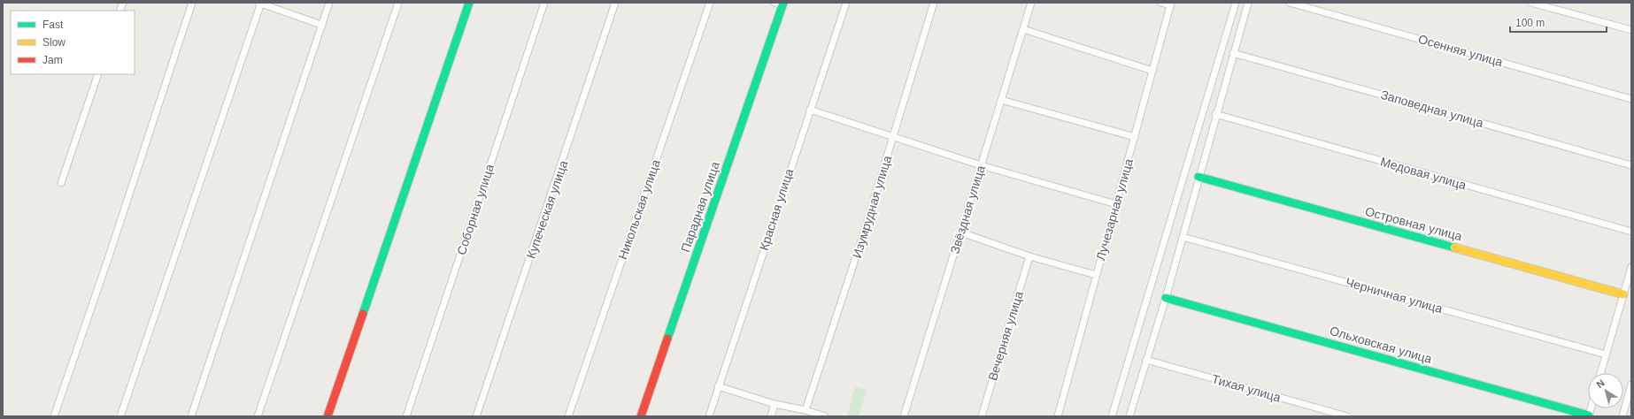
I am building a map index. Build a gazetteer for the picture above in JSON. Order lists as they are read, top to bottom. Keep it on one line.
{"streets":{"street":["Осенняя улица","Заповедная улица","Медовая улица","Парадная улица","Изумрудная улица","Соборная улица","Купеческая улица","Никольская улица","Красная улица","Звёздная улица","Лучезарная улица","Островная улица","Черничная улица","Вечерняя улица","Ольховская улица","Тихая улица"]},"legend":["Fast","Slow","Jam"],"scale_bar":"100 m","north":"top left"}
